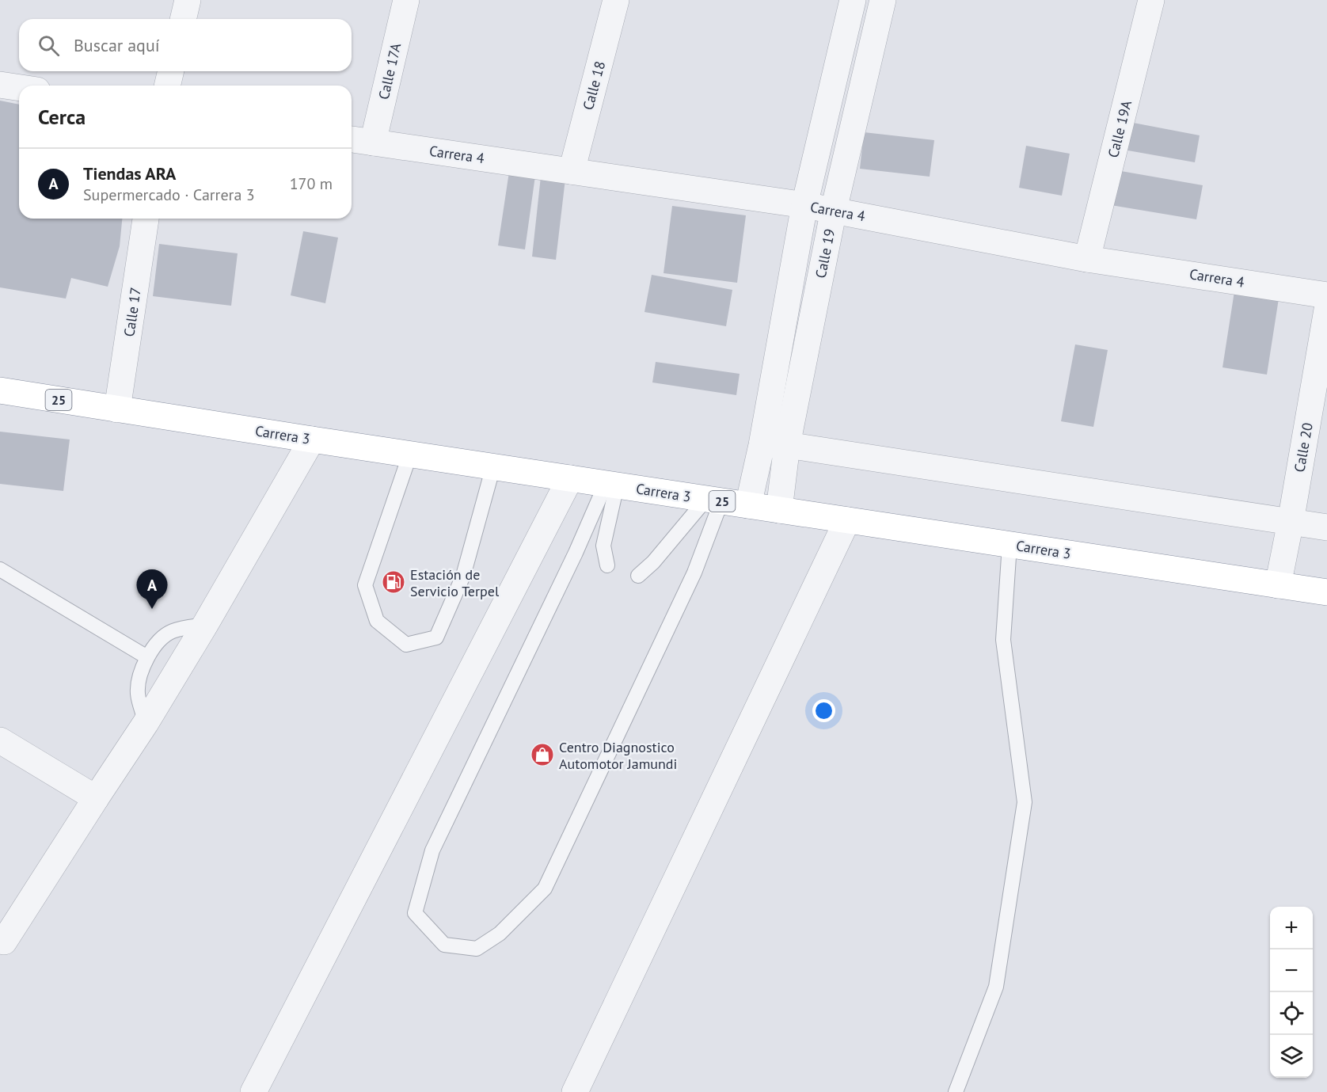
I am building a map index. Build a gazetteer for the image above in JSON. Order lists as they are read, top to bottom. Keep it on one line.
{"streets":{"highway":["25","Carrera 3"],"street":["Calle 17A","Calle 18","Calle 19A","Carrera 4","Calle 19","Calle 17","Calle 20"]},"crossings":[["Calle 17A","Carrera 4"],["Calle 18","Carrera 4"],["Calle 19A","Carrera 4"],["Carrera 4","Calle 19"],["Calle 19","Carrera 3"],["Calle 17","Carrera 3"],["Carrera 3","Calle 20"]],"places":{"fuel station":["Estación de Servicio Terpel"],"shop":["Centro Diagnostico Automotor Jamundi"]},"page":{"search":"Buscar aquí","heading":"Cerca","list":[{"mark":"A","name":"Tiendas ARA","note":"Supermercado · Carrera 3","value":"170 m"}],"pins":"A","map_buttons":["+","−"]}}
